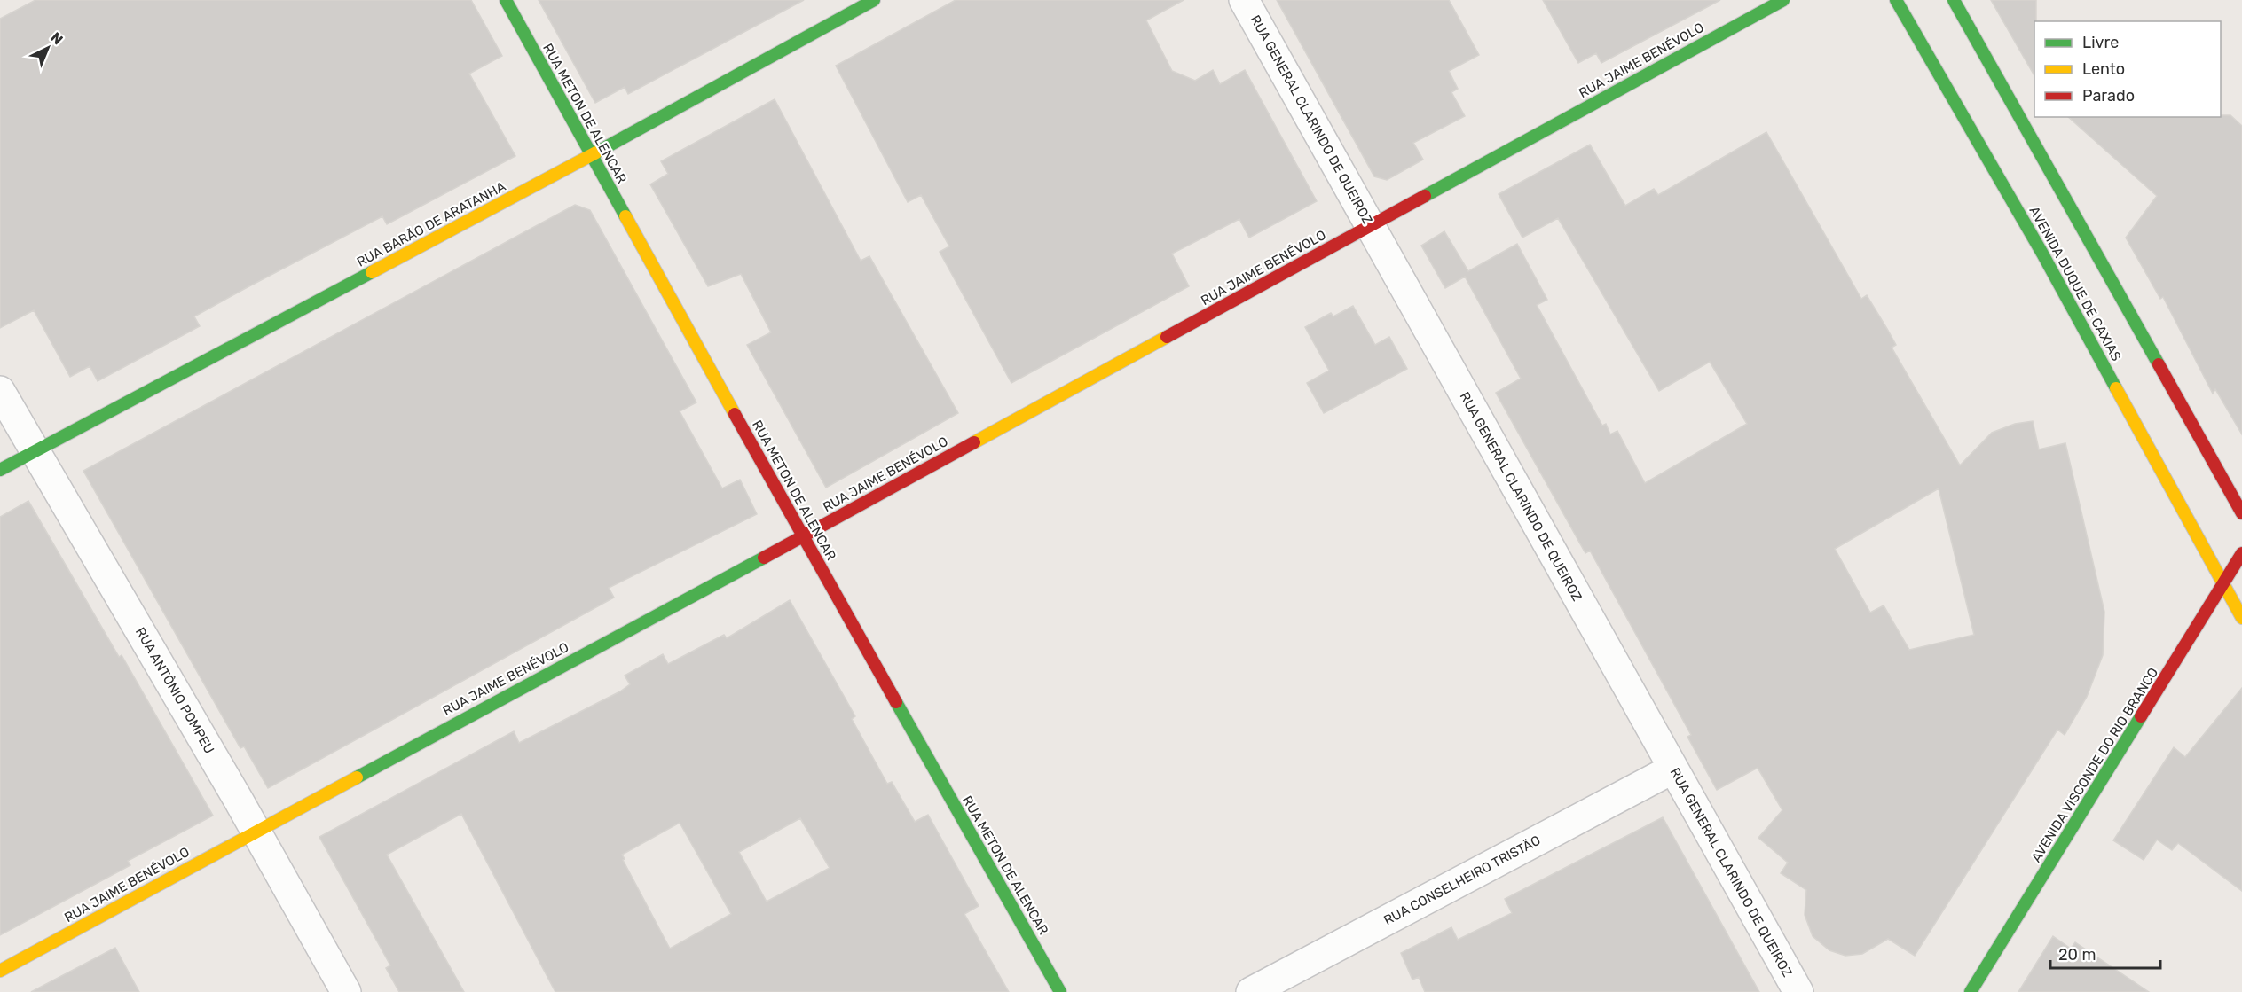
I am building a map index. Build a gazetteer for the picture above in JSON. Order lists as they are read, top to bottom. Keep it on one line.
{"streets":{"street":["RUA JAIME BENÉVOLO","RUA METON DE ALENCAR","RUA GENERAL CLARINDO DE QUEIROZ","RUA BARÃO DE ARATANHA","AVENIDA DUQUE DE CAXIAS","RUA ANTÔNIO POMPEU","AVENIDA VISCONDE DO RIO BRANCO","RUA CONSELHEIRO TRISTÃO"]},"crossings":[["RUA JAIME BENÉVOLO","RUA METON DE ALENCAR"],["RUA JAIME BENÉVOLO","RUA GENERAL CLARINDO DE QUEIROZ"],["RUA JAIME BENÉVOLO","RUA ANTÔNIO POMPEU"],["RUA METON DE ALENCAR","RUA BARÃO DE ARATANHA"],["RUA GENERAL CLARINDO DE QUEIROZ","RUA CONSELHEIRO TRISTÃO"],["RUA BARÃO DE ARATANHA","RUA ANTÔNIO POMPEU"],["AVENIDA DUQUE DE CAXIAS","AVENIDA VISCONDE DO RIO BRANCO"]],"legend":["Livre","Lento","Parado"],"scale_bar":"20 m","north":"top right"}
